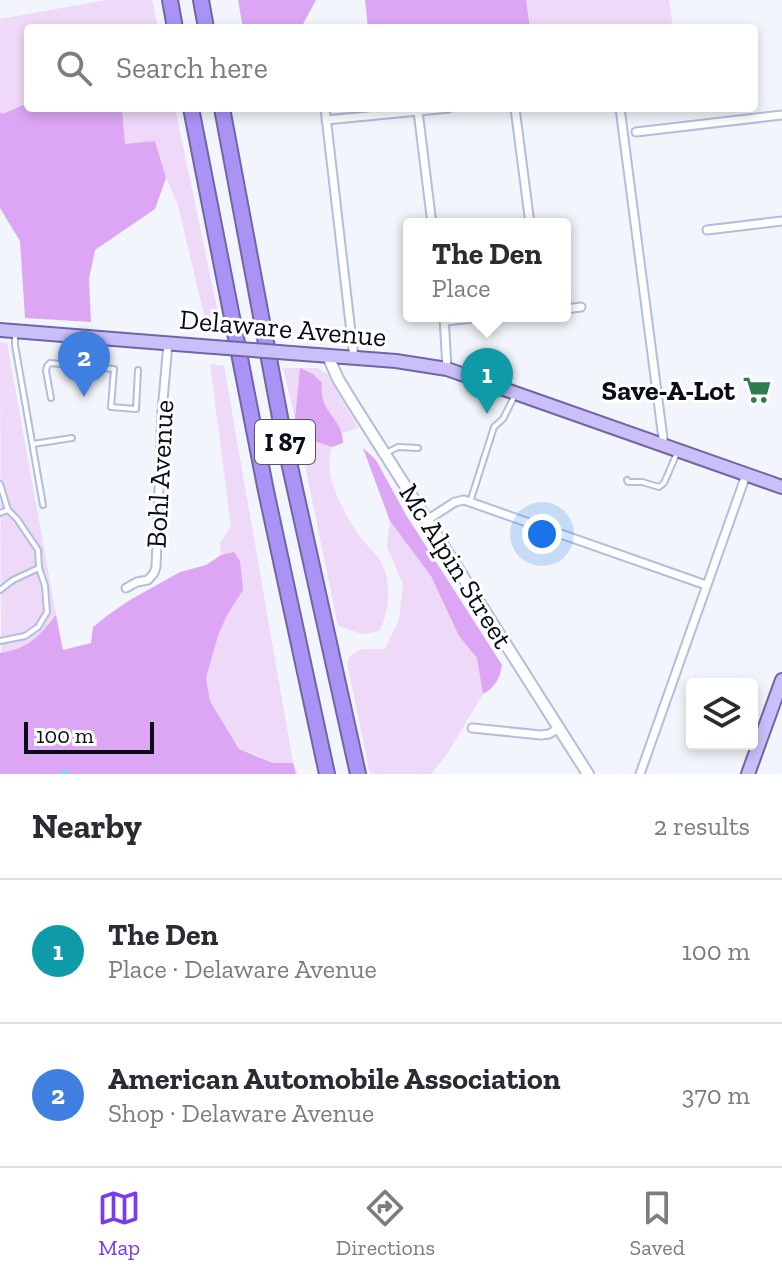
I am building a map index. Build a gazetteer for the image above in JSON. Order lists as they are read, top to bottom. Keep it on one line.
{"streets":{"highway":["I 87"],"main road":["Delaware Avenue"],"street":["Bohl Avenue","Mc Alpin Street"]},"crossings":[["Delaware Avenue","Bohl Avenue"],["Delaware Avenue","Mc Alpin Street"]],"places":{"supermarket":["Save-A-Lot"]},"scale_bar":"100 m","page":{"search":"Search here","popup":["The Den","Place"],"pins":["2","1"],"scale":"100 m","heading":["Nearby","2 results"],"list":[{"mark":"1","name":"The Den","note":"Place · Delaware Avenue","value":"100 m"},{"mark":"2","name":"American Automobile Association","note":"Shop · Delaware Avenue","value":"370 m"}],"nav":["Map","Directions","Saved"]}}
